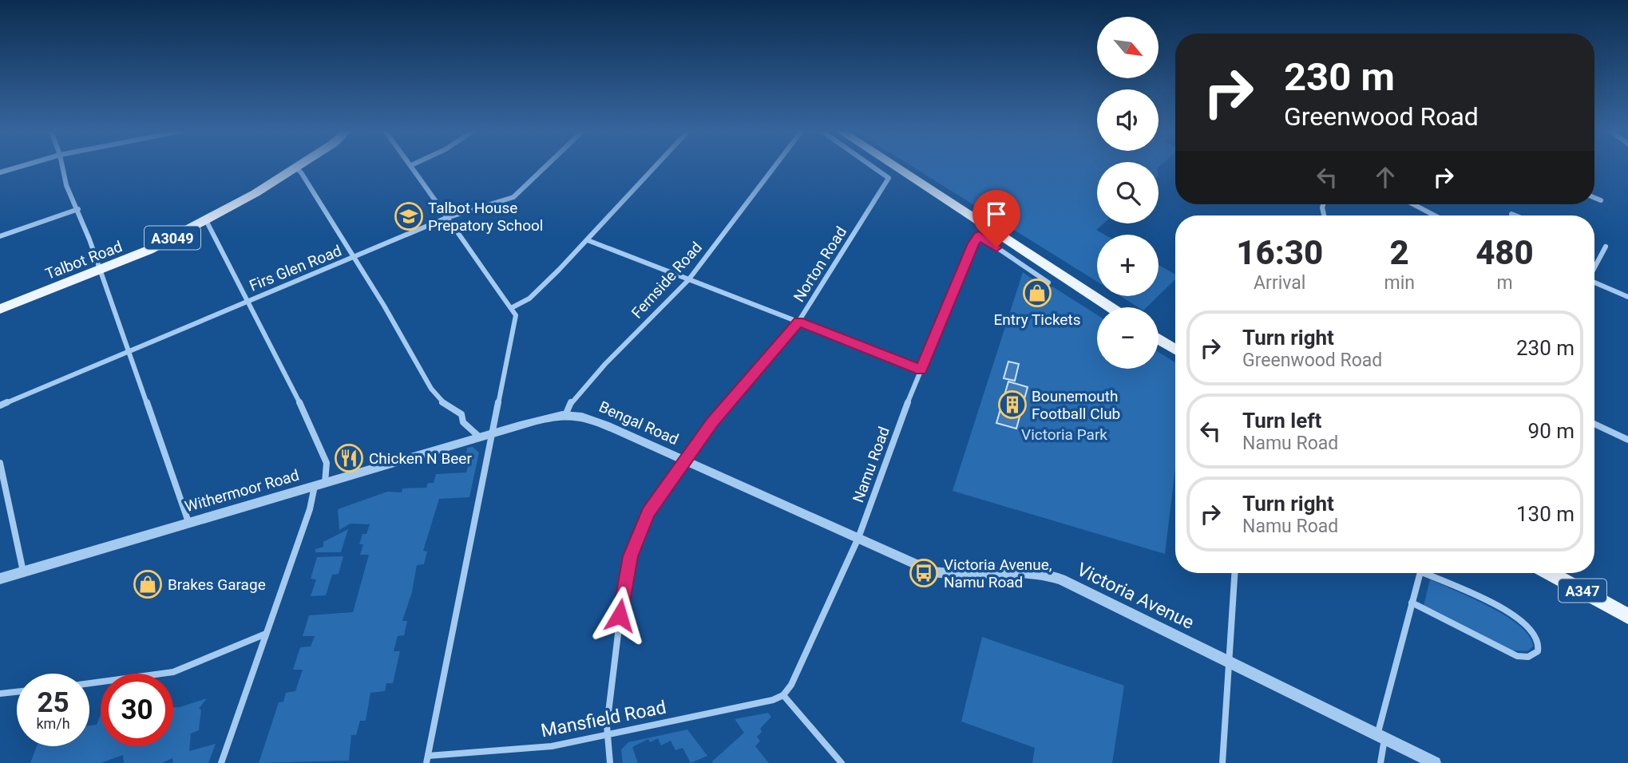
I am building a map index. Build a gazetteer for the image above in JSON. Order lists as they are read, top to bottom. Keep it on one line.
{"streets":{"main road":["A3049","Talbot Road","A347"],"street":["Norton Road","Firs Glen Road","Fernside Road","Bengal Road","Namu Road","Withermoor Road","Victoria Avenue","Mansfield Road"]},"crossings":[["Norton Road","Bengal Road"],["Norton Road","Mansfield Road"],["Fernside Road","Bengal Road"],["Bengal Road","Namu Road"],["Bengal Road","Withermoor Road"],["Bengal Road","Victoria Avenue"],["Namu Road","Victoria Avenue"],["Namu Road","Mansfield Road"]],"parks":["Victoria Park"],"places":{"school or university":["Talbot House Prepatory School"],"shop":["Entry Tickets","Brakes Garage"],"building":["Bounemouth Football Club"],"restaurant":["Chicken N Beer"],"bus stop":["Victoria Avenue, Namu Road"]},"north":"bottom right","page":{"map_buttons":["+","−"],"turn":["230 m","Greenwood Road"],"eta":["16:30","Arrival","2","min","480","m"],"list":[{"name":"Turn right","note":"Greenwood Road","value":"230 m"},{"name":"Turn left","note":"Namu Road","value":"90 m"},{"name":"Turn right","note":"Namu Road","value":"130 m"}],"speed":"25 km/h","limit":"30"}}
